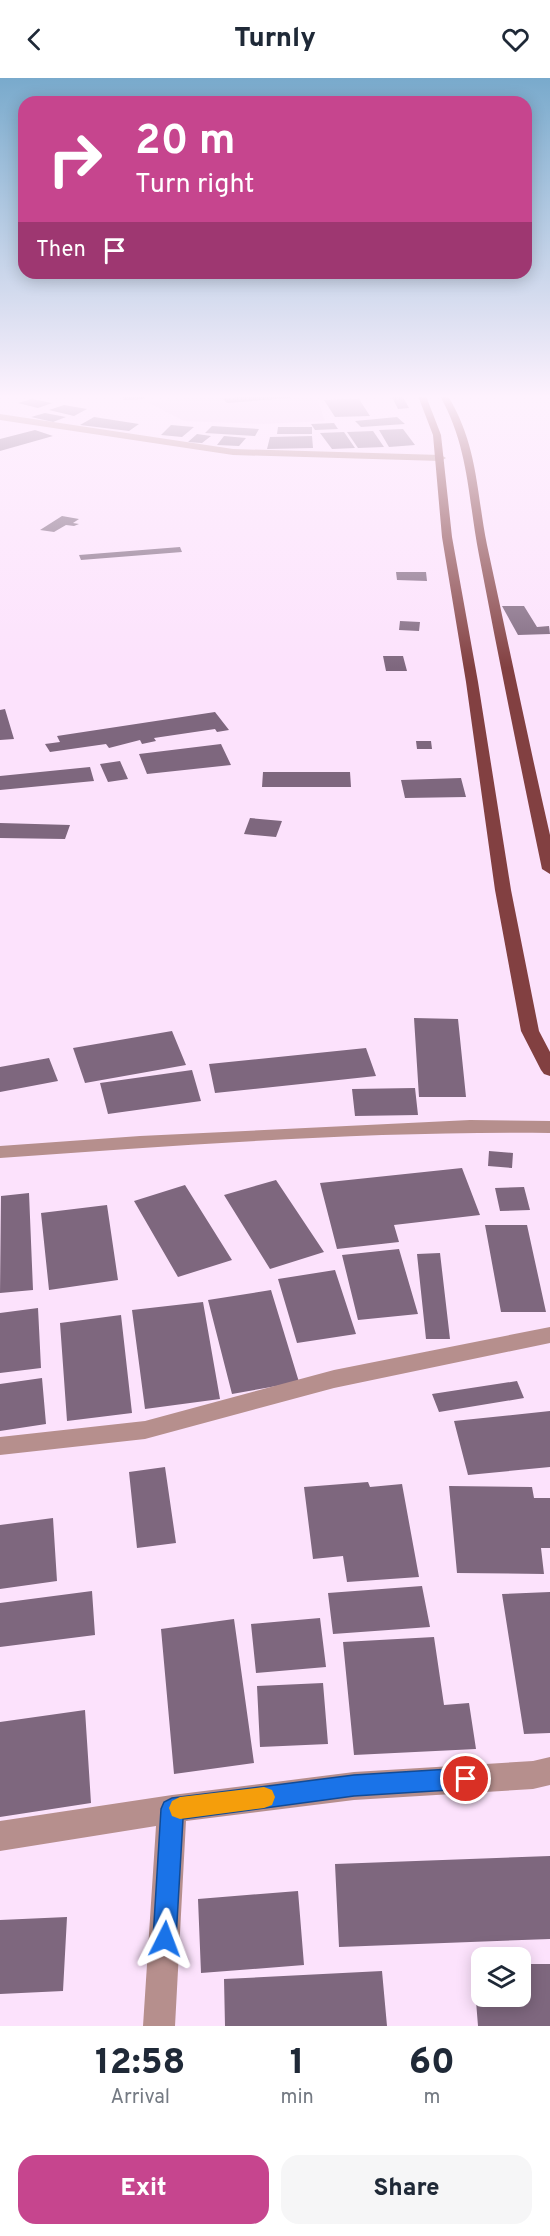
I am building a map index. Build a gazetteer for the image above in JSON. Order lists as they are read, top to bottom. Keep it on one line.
{"page":{"header":"Turnly","turn":["20 m","Turn right"],"then":"Then","eta":["12:58","Arrival","1","min","60","m"],"buttons":["Exit","Share"]}}
